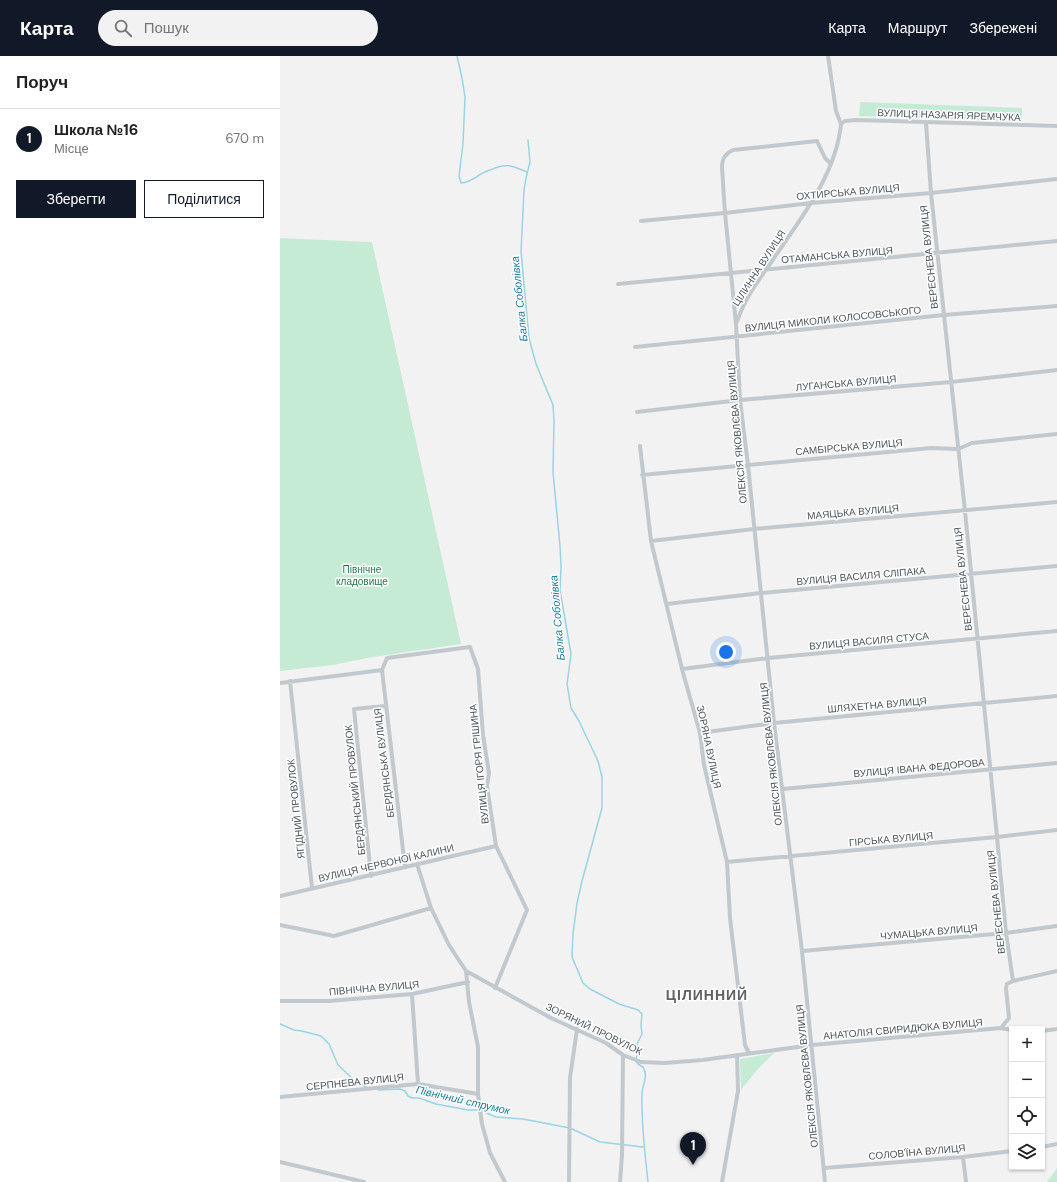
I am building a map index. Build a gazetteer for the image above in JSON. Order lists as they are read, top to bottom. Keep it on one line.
{"streets":{"street":["ВУЛИЦЯ НАЗАРІЯ ЯРЕМЧУКА","ОХТИРСЬКА ВУЛИЦЯ","ОТАМАНСЬКА ВУЛИЦЯ","ВЕРЕСНЕВА ВУЛИЦЯ","ЦІЛИННА ВУЛИЦЯ","ВУЛИЦЯ МИКОЛИ КОЛОСОВСЬКОГО","ЛУГАНСЬКА ВУЛИЦЯ","ОЛЕКСІЯ ЯКОВЛЄВА ВУЛИЦЯ","САМБІРСЬКА ВУЛИЦЯ","МАЯЦЬКА ВУЛИЦЯ","ВУЛИЦЯ ВАСИЛЯ СЛІПАКА","ВУЛИЦЯ ВАСИЛЯ СТУСА","ШЛЯХЕТНА ВУЛИЦЯ","ЗОРЯНА ВУЛИЦЯ","БЕРДЯНСЬКА ВУЛИЦЯ","ВУЛИЦЯ ІГОРЯ ГРІШИНА","ВУЛИЦЯ ІВАНА ФЕДОРОВА","БЕРДЯНСЬКИЙ ПРОВУЛОК","ЯГІДНИЙ ПРОВУЛОК","ГІРСЬКА ВУЛИЦЯ","ВУЛИЦЯ ЧЕРВОНОЇ КАЛИНИ","ЧУМАЦЬКА ВУЛИЦЯ","ПІВНІЧНА ВУЛИЦЯ","ЗОРЯНИЙ ПРОВУЛОК","АНАТОЛІЯ СВИРИДЮКА ВУЛИЦЯ","СЕРПНЕВА ВУЛИЦЯ","СОЛОВ'ЇНА ВУЛИЦЯ"]},"crossings":[["ВУЛИЦЯ НАЗАРІЯ ЯРЕМЧУКА","ВЕРЕСНЕВА ВУЛИЦЯ"],["ВУЛИЦЯ НАЗАРІЯ ЯРЕМЧУКА","ЦІЛИННА ВУЛИЦЯ"],["ОХТИРСЬКА ВУЛИЦЯ","ВЕРЕСНЕВА ВУЛИЦЯ"],["ОХТИРСЬКА ВУЛИЦЯ","ЦІЛИННА ВУЛИЦЯ"],["ОТАМАНСЬКА ВУЛИЦЯ","ВЕРЕСНЕВА ВУЛИЦЯ"],["ОТАМАНСЬКА ВУЛИЦЯ","ЦІЛИННА ВУЛИЦЯ"],["ВЕРЕСНЕВА ВУЛИЦЯ","ВУЛИЦЯ МИКОЛИ КОЛОСОВСЬКОГО"],["ВЕРЕСНЕВА ВУЛИЦЯ","ЛУГАНСЬКА ВУЛИЦЯ"],["ВЕРЕСНЕВА ВУЛИЦЯ","САМБІРСЬКА ВУЛИЦЯ"],["ВЕРЕСНЕВА ВУЛИЦЯ","МАЯЦЬКА ВУЛИЦЯ"],["ВЕРЕСНЕВА ВУЛИЦЯ","ВУЛИЦЯ ВАСИЛЯ СЛІПАКА"],["ВЕРЕСНЕВА ВУЛИЦЯ","ВУЛИЦЯ ВАСИЛЯ СТУСА"],["ВЕРЕСНЕВА ВУЛИЦЯ","ШЛЯХЕТНА ВУЛИЦЯ"],["ВЕРЕСНЕВА ВУЛИЦЯ","ВУЛИЦЯ ІВАНА ФЕДОРОВА"],["ВЕРЕСНЕВА ВУЛИЦЯ","ГІРСЬКА ВУЛИЦЯ"],["ВЕРЕСНЕВА ВУЛИЦЯ","ЧУМАЦЬКА ВУЛИЦЯ"],["ВЕРЕСНЕВА ВУЛИЦЯ","АНАТОЛІЯ СВИРИДЮКА ВУЛИЦЯ"],["ЦІЛИННА ВУЛИЦЯ","ОЛЕКСІЯ ЯКОВЛЄВА ВУЛИЦЯ"],["ВУЛИЦЯ МИКОЛИ КОЛОСОВСЬКОГО","ОЛЕКСІЯ ЯКОВЛЄВА ВУЛИЦЯ"],["ЛУГАНСЬКА ВУЛИЦЯ","ОЛЕКСІЯ ЯКОВЛЄВА ВУЛИЦЯ"],["ОЛЕКСІЯ ЯКОВЛЄВА ВУЛИЦЯ","САМБІРСЬКА ВУЛИЦЯ"],["ОЛЕКСІЯ ЯКОВЛЄВА ВУЛИЦЯ","МАЯЦЬКА ВУЛИЦЯ"],["ОЛЕКСІЯ ЯКОВЛЄВА ВУЛИЦЯ","ВУЛИЦЯ ВАСИЛЯ СЛІПАКА"],["ОЛЕКСІЯ ЯКОВЛЄВА ВУЛИЦЯ","ВУЛИЦЯ ВАСИЛЯ СТУСА"],["ОЛЕКСІЯ ЯКОВЛЄВА ВУЛИЦЯ","ШЛЯХЕТНА ВУЛИЦЯ"],["ОЛЕКСІЯ ЯКОВЛЄВА ВУЛИЦЯ","ВУЛИЦЯ ІВАНА ФЕДОРОВА"],["ОЛЕКСІЯ ЯКОВЛЄВА ВУЛИЦЯ","ГІРСЬКА ВУЛИЦЯ"],["ОЛЕКСІЯ ЯКОВЛЄВА ВУЛИЦЯ","ЧУМАЦЬКА ВУЛИЦЯ"],["ОЛЕКСІЯ ЯКОВЛЄВА ВУЛИЦЯ","АНАТОЛІЯ СВИРИДЮКА ВУЛИЦЯ"],["ОЛЕКСІЯ ЯКОВЛЄВА ВУЛИЦЯ","СОЛОВ'ЇНА ВУЛИЦЯ"],["САМБІРСЬКА ВУЛИЦЯ","ЗОРЯНА ВУЛИЦЯ"],["МАЯЦЬКА ВУЛИЦЯ","ЗОРЯНА ВУЛИЦЯ"],["ВУЛИЦЯ ВАСИЛЯ СЛІПАКА","ЗОРЯНА ВУЛИЦЯ"],["ВУЛИЦЯ ВАСИЛЯ СТУСА","ЗОРЯНА ВУЛИЦЯ"],["ШЛЯХЕТНА ВУЛИЦЯ","ЗОРЯНА ВУЛИЦЯ"],["ЗОРЯНА ВУЛИЦЯ","ГІРСЬКА ВУЛИЦЯ"],["ЗОРЯНА ВУЛИЦЯ","ЗОРЯНИЙ ПРОВУЛОК"],["ЗОРЯНА ВУЛИЦЯ","АНАТОЛІЯ СВИРИДЮКА ВУЛИЦЯ"],["БЕРДЯНСЬКА ВУЛИЦЯ","ВУЛИЦЯ ІГОРЯ ГРІШИНА"],["БЕРДЯНСЬКА ВУЛИЦЯ","БЕРДЯНСЬКИЙ ПРОВУЛОК"],["БЕРДЯНСЬКА ВУЛИЦЯ","ВУЛИЦЯ ЧЕРВОНОЇ КАЛИНИ"],["ВУЛИЦЯ ІГОРЯ ГРІШИНА","ВУЛИЦЯ ЧЕРВОНОЇ КАЛИНИ"],["ВУЛИЦЯ ІГОРЯ ГРІШИНА","ЗОРЯНИЙ ПРОВУЛОК"],["БЕРДЯНСЬКИЙ ПРОВУЛОК","ВУЛИЦЯ ЧЕРВОНОЇ КАЛИНИ"],["ЯГІДНИЙ ПРОВУЛОК","ВУЛИЦЯ ЧЕРВОНОЇ КАЛИНИ"],["ЗОРЯНИЙ ПРОВУЛОК","АНАТОЛІЯ СВИРИДЮКА ВУЛИЦЯ"]],"districts":["ЦІЛИННИЙ"],"water":["Балка Соболівка","Північний струмок"],"parks":["Північне кладовище"],"page":{"header":"Карта","search":"Пошук","nav":["Карта","Маршрут","Збережені"],"heading":"Поруч","list":[{"mark":"1","name":"Школа №16","note":"Місце","value":"670 m"}],"buttons":["Зберегти","Поділитися"],"map_buttons":["+","−"],"pins":"1"}}
